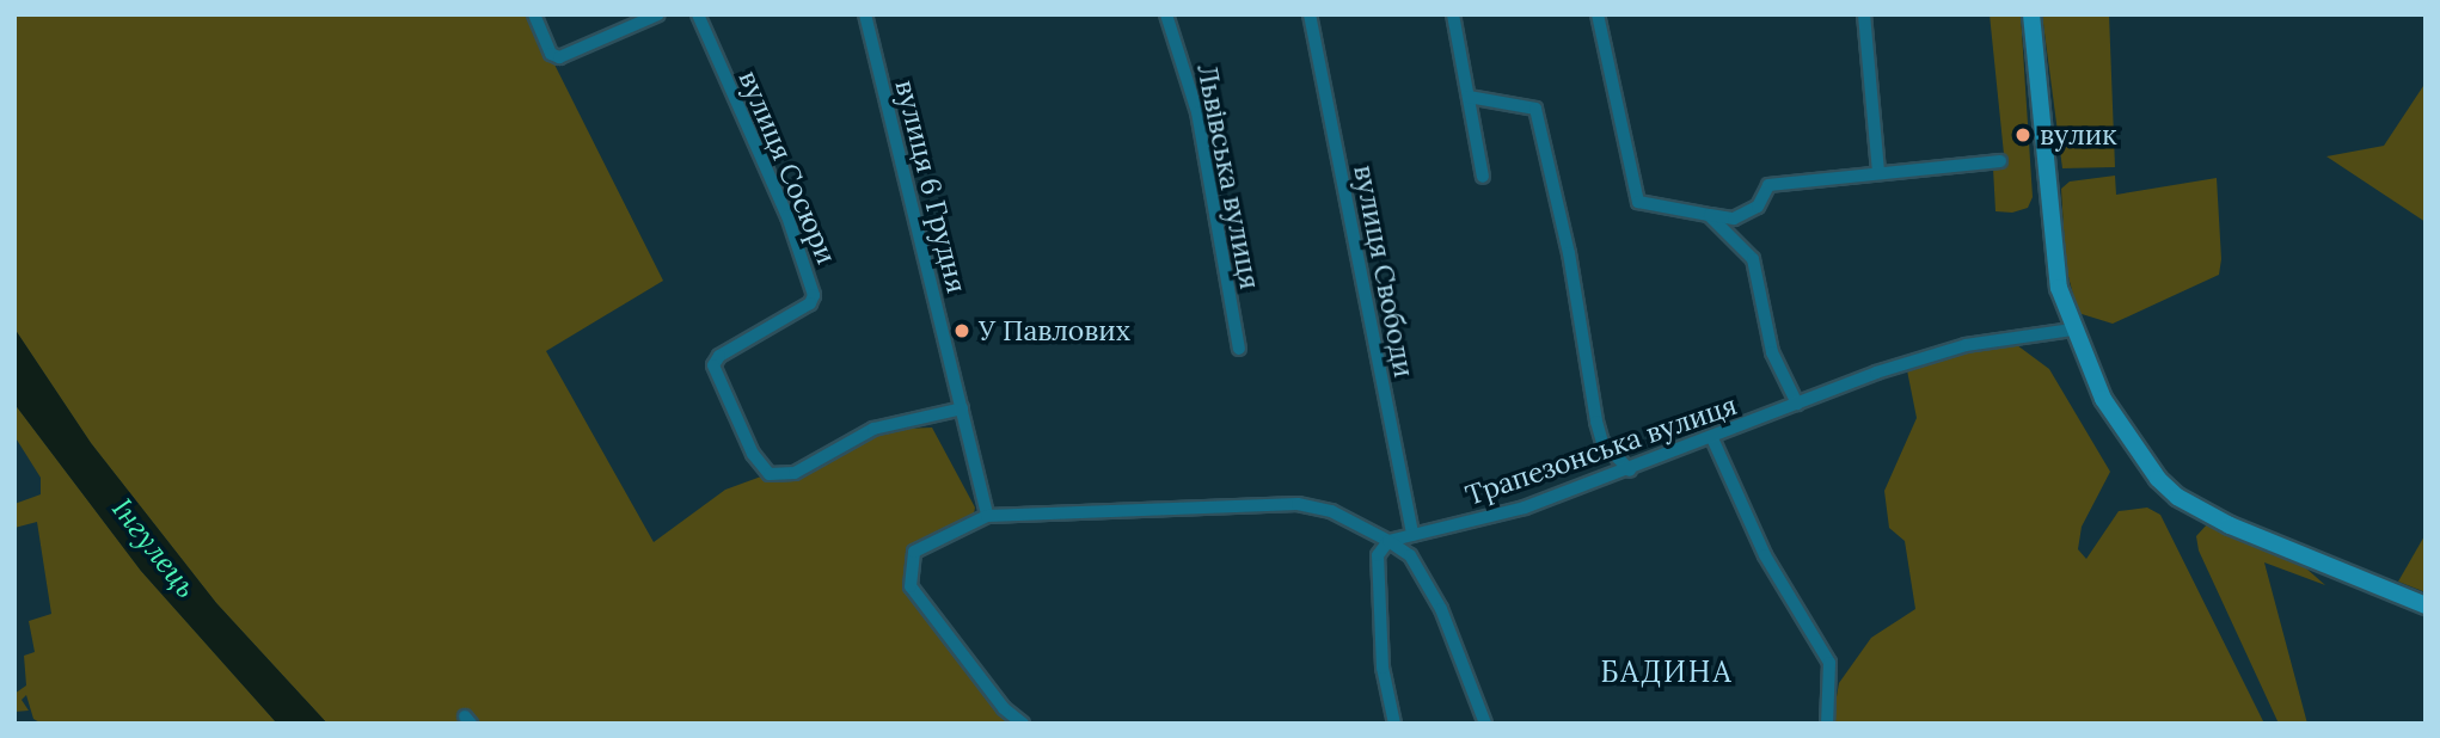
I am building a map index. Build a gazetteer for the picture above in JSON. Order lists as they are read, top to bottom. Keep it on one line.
{"streets":{"street":["вулиця Сосюри","Львівська вулиця","вулиця 6 Грудня","вулиця Свободи","Трапезонська вулиця"]},"crossings":[["вулиця Сосюри","вулиця 6 Грудня"],["вулиця Свободи","Трапезонська вулиця"]],"districts":["БАДИНА"],"water":["Інгулець"],"places":["вулик","У Павлових"]}
